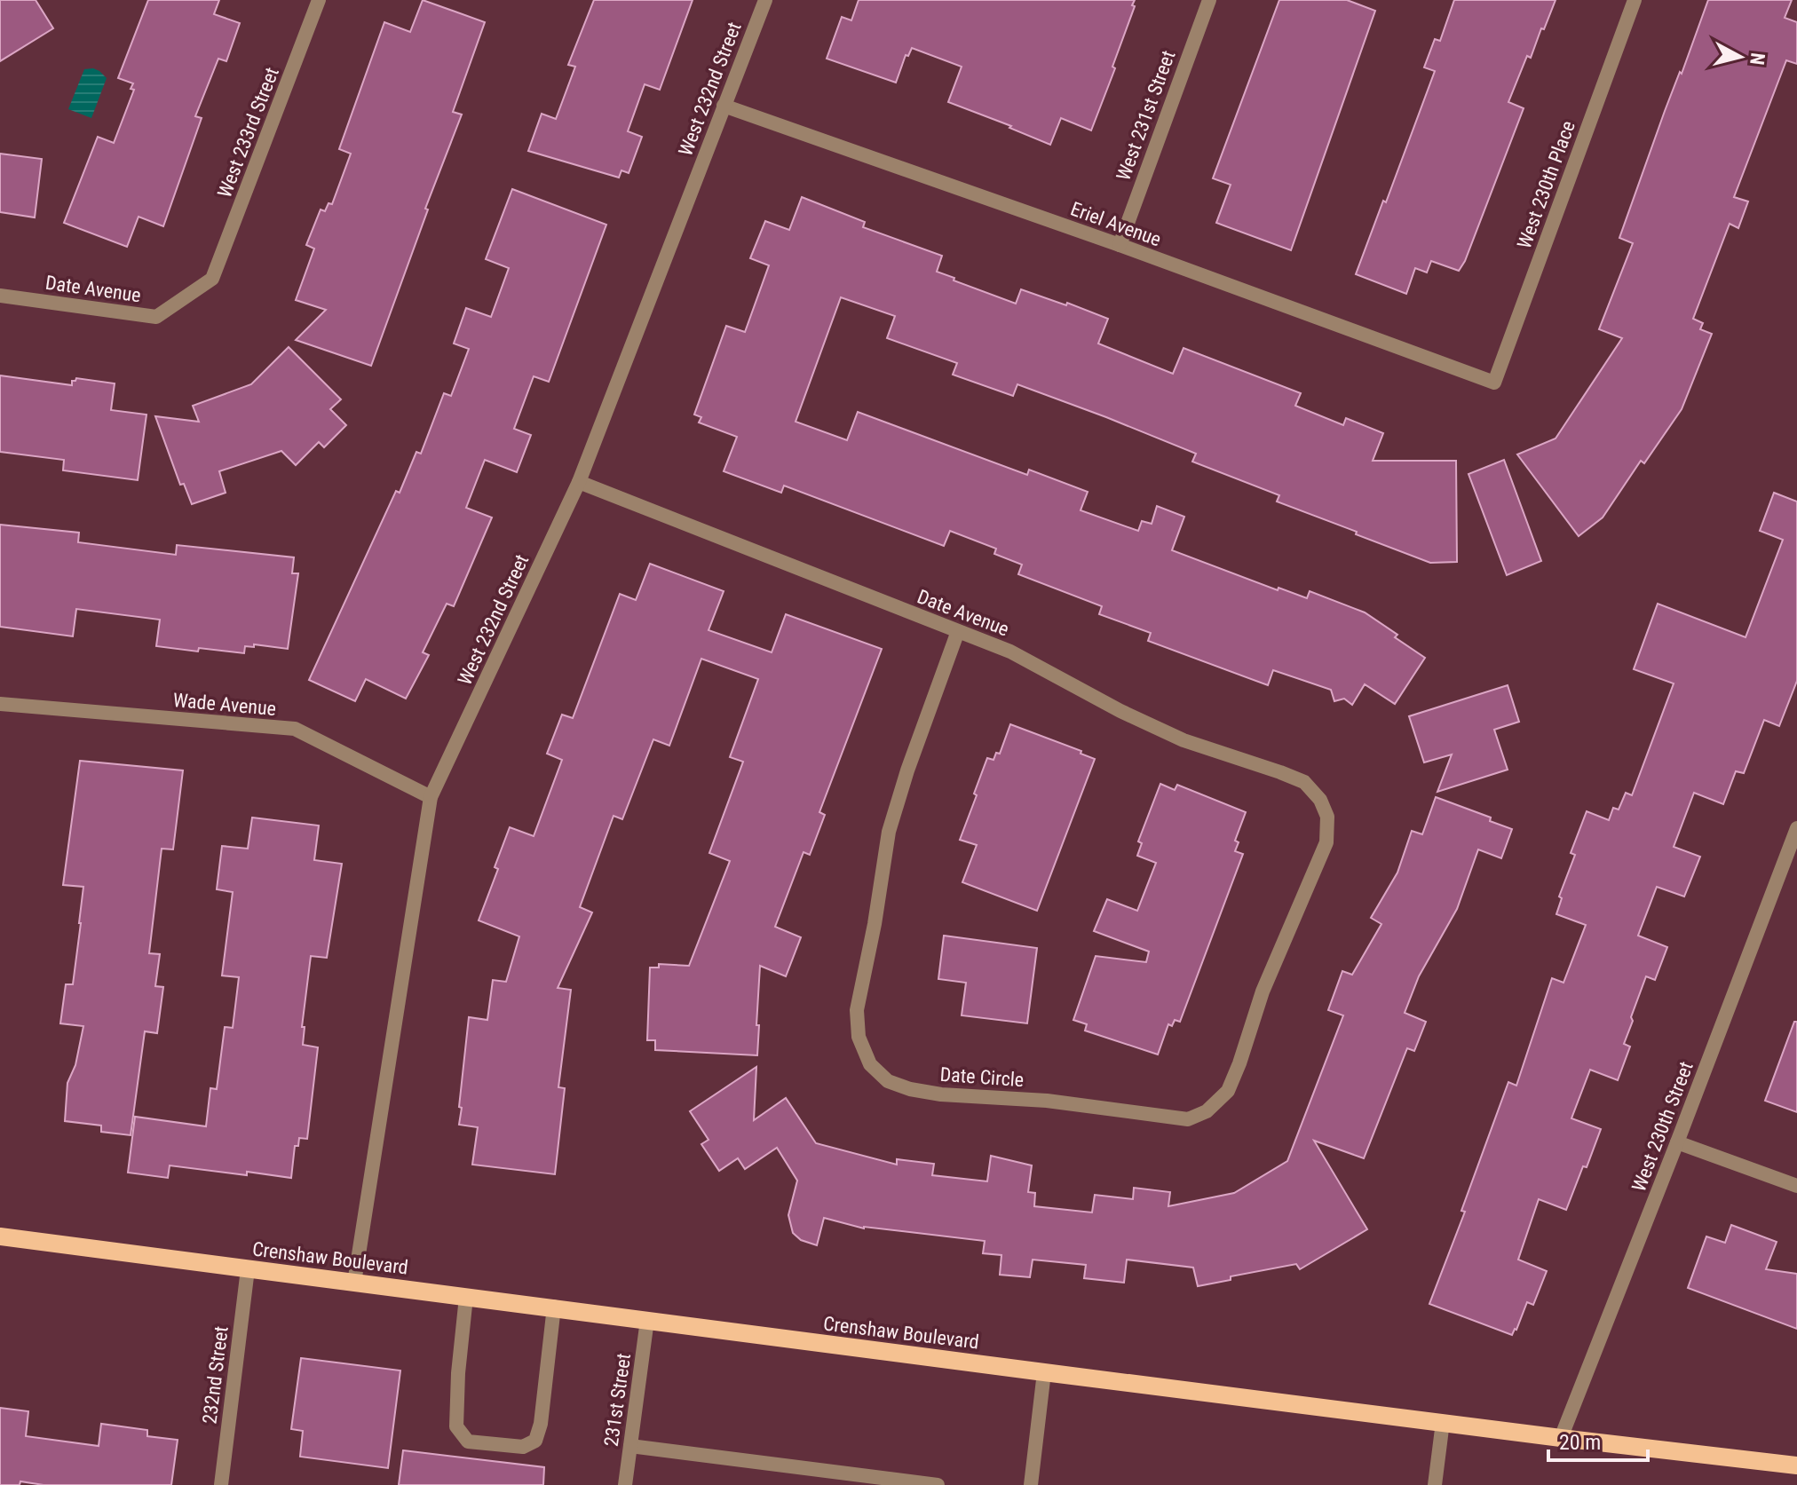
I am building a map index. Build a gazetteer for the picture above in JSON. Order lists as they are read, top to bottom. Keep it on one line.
{"streets":{"main road":["Crenshaw Boulevard"],"street":["West 232nd Street","West 231st Street","West 233rd Street","West 230th Place","Eriel Avenue","Date Avenue","Wade Avenue","Date Circle","West 230th Street","232nd Street","231st Street"]},"crossings":[["West 232nd Street","Eriel Avenue"],["West 232nd Street","Date Avenue"],["West 232nd Street","Wade Avenue"],["West 232nd Street","Crenshaw Boulevard"],["West 231st Street","Eriel Avenue"],["West 233rd Street","Date Avenue"],["West 230th Place","Eriel Avenue"],["Date Avenue","Date Circle"],["West 230th Street","Crenshaw Boulevard"],["Crenshaw Boulevard","232nd Street"],["Crenshaw Boulevard","231st Street"]],"scale_bar":"20 m","north":"right"}
